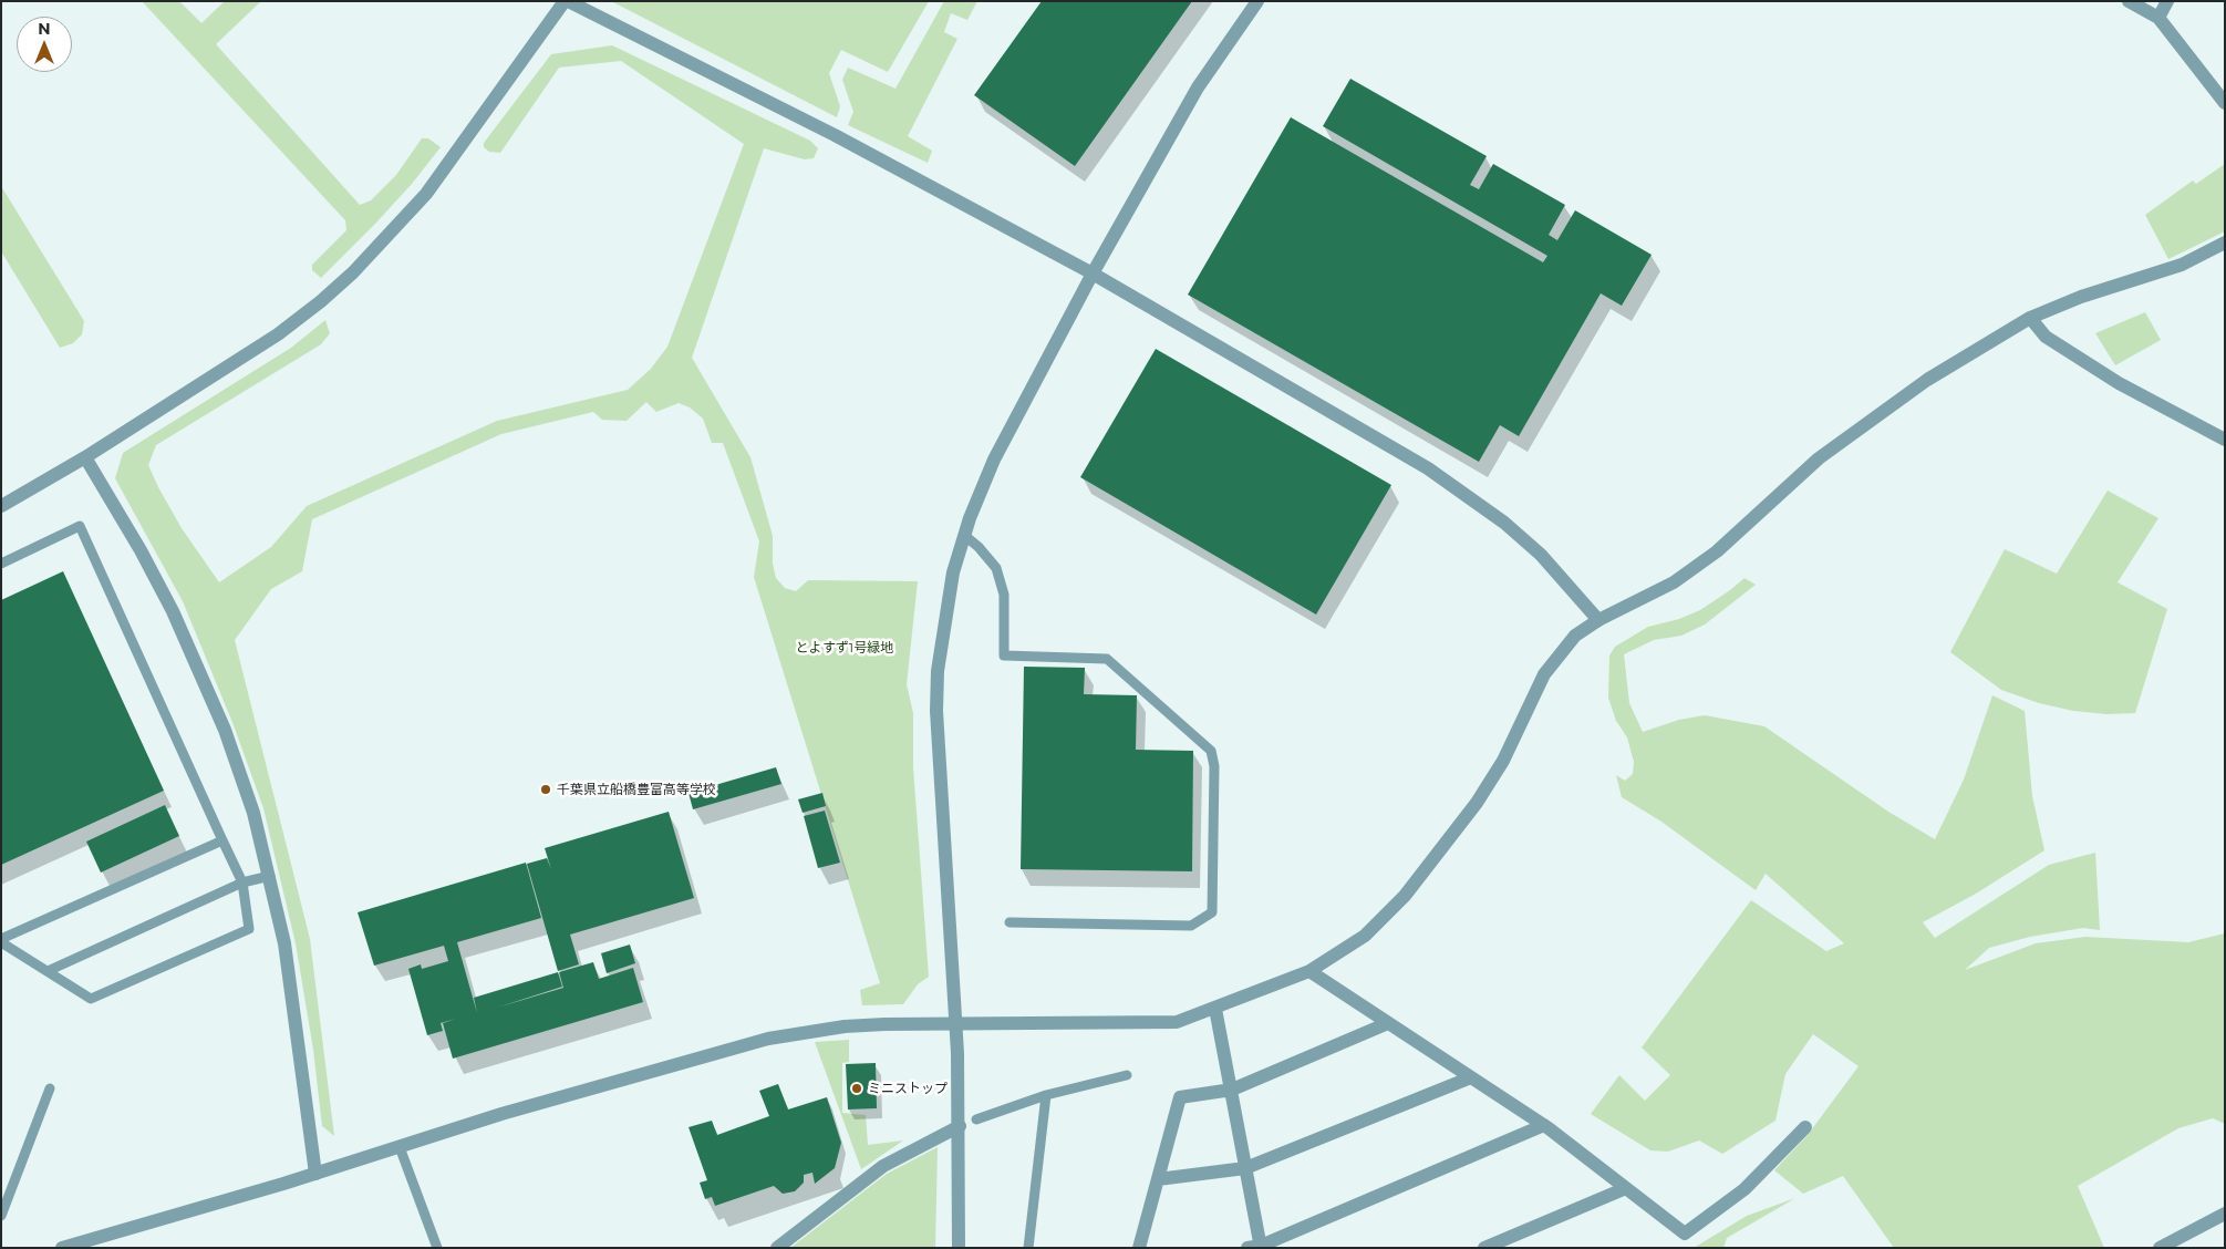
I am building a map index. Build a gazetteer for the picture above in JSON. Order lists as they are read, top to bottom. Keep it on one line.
{"parks":["とよすず1号緑地"],"places":["千葉県立船橋豊富高等学校","ミニストップ"],"north":"top"}
